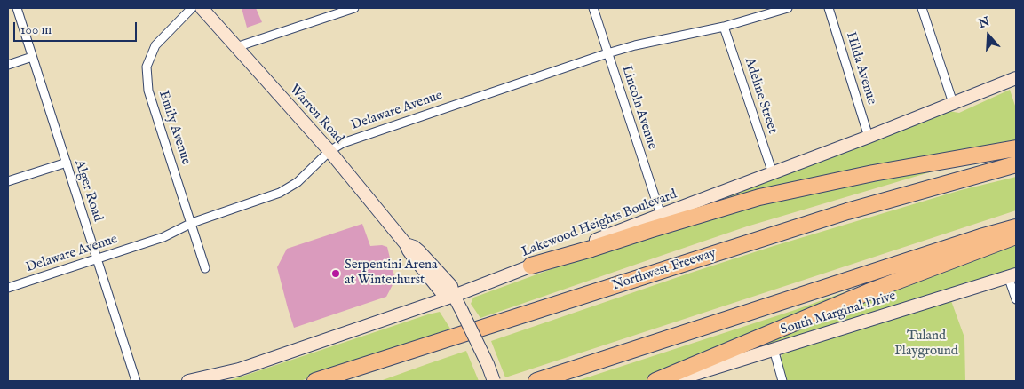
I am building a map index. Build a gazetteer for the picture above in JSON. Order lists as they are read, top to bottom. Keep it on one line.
{"streets":{"highway":["Northwest Freeway"],"main road":["Warren Road","Lakewood Heights Boulevard","South Marginal Drive"],"street":["Hilda Avenue","Adeline Street","Lincoln Avenue","Delaware Avenue","Emily Avenue","Alger Road"]},"crossings":[["Hilda Avenue","Lakewood Heights Boulevard"],["Adeline Street","Delaware Avenue"],["Adeline Street","Lakewood Heights Boulevard"],["Lincoln Avenue","Delaware Avenue"],["Lincoln Avenue","Lakewood Heights Boulevard"],["Delaware Avenue","Warren Road"],["Delaware Avenue","Emily Avenue"],["Delaware Avenue","Alger Road"],["Warren Road","Lakewood Heights Boulevard"]],"parks":["Tuland Playground"],"places":["Serpentini Arena at Winterhurst"],"scale_bar":"100 m","north":"top"}
